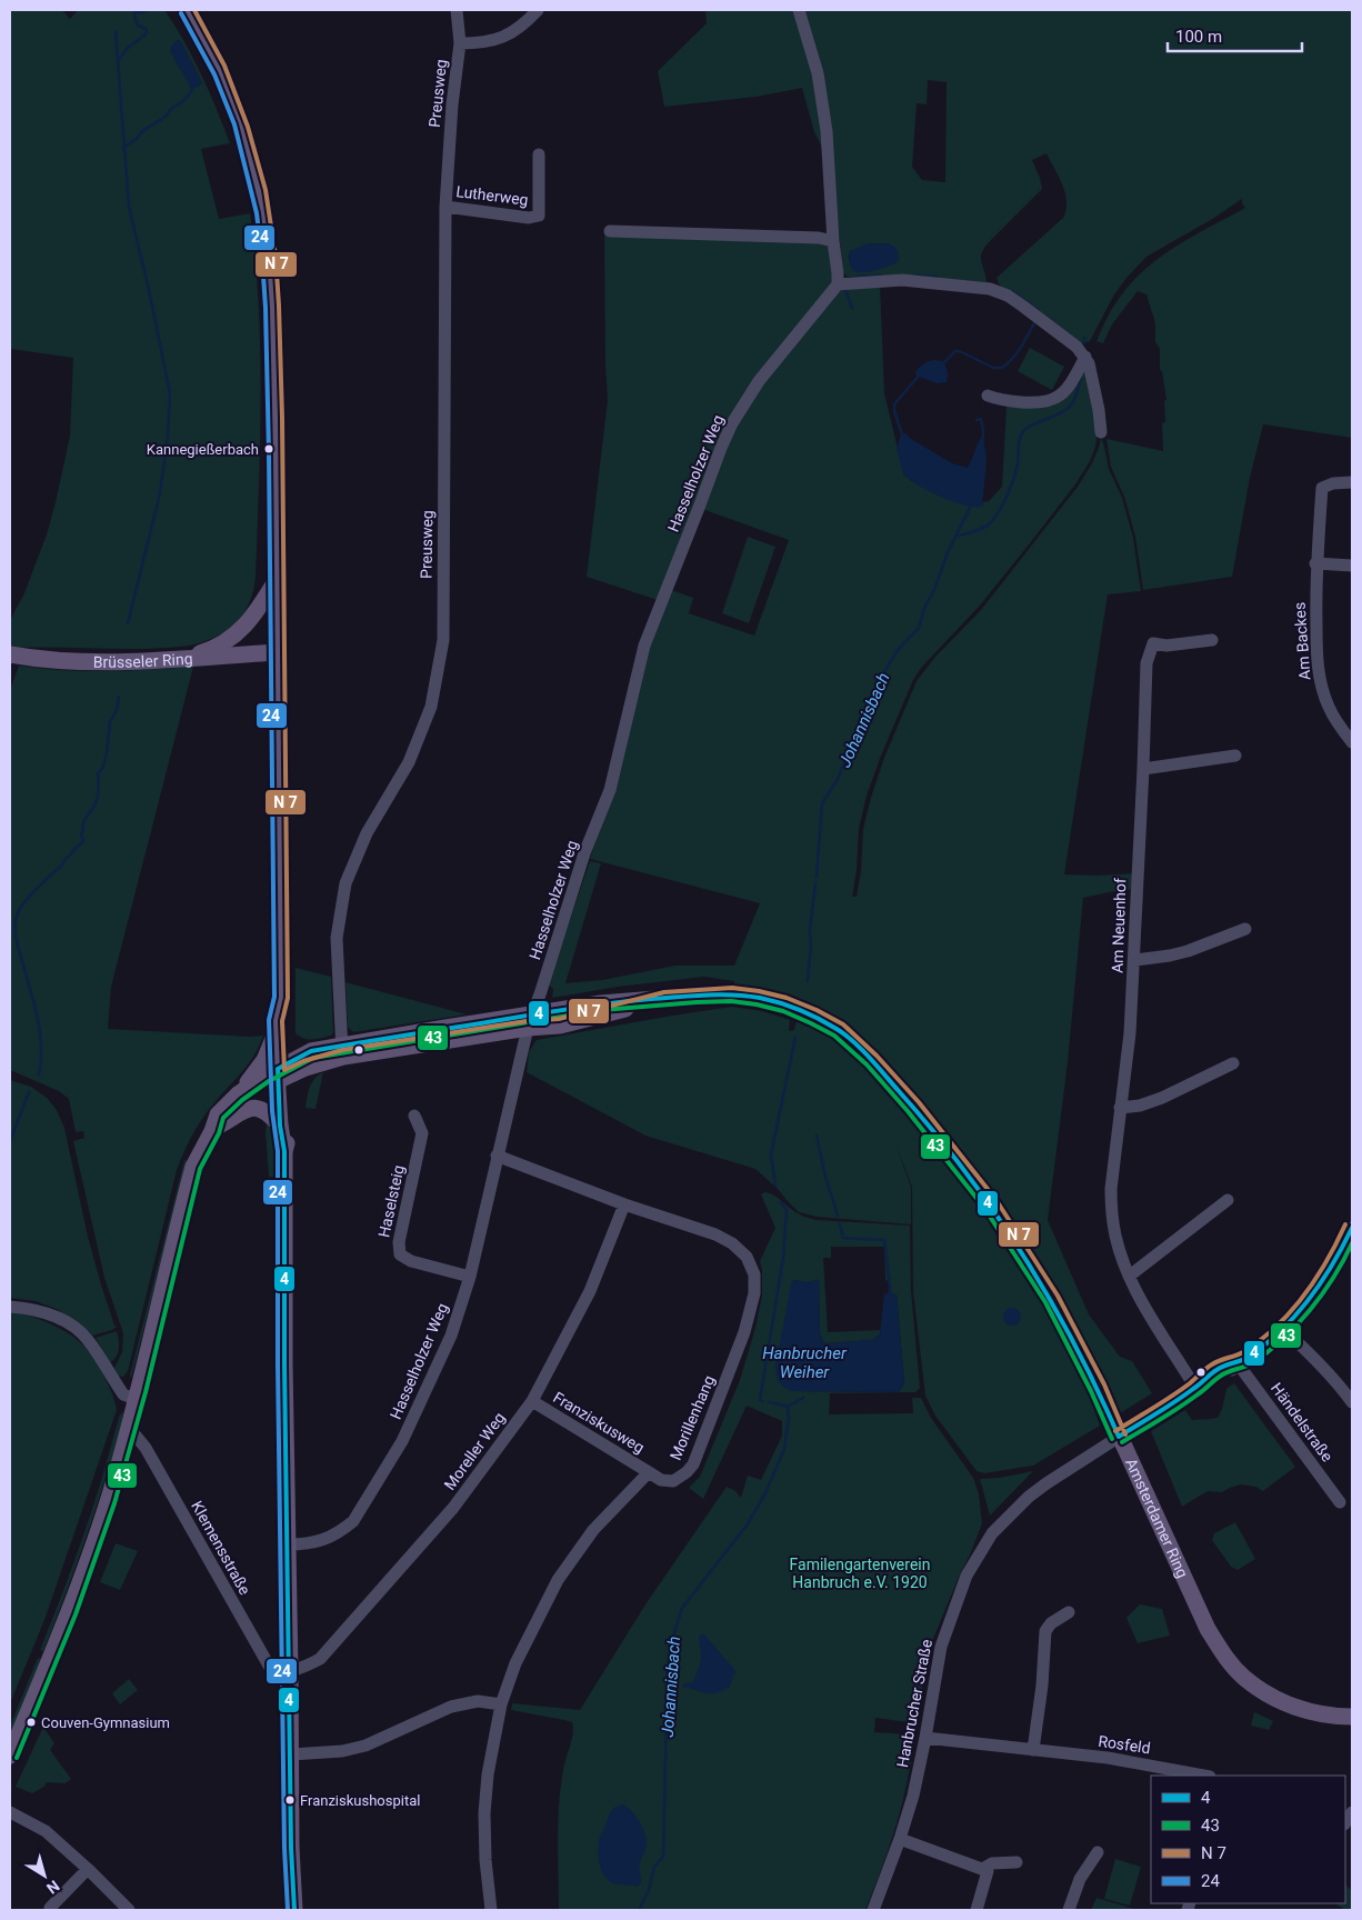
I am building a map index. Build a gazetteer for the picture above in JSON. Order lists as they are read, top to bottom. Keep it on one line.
{"streets":{"main road":["Brüsseler Ring","Amsterdamer Ring"],"street":["Preusweg","Lutherweg","Hasselholzer Weg","Am Backes","Am Neuenhof","Haselsteig","Morillenhang","Franziskusweg","Händelstraße","Moreller Weg","Klemensstraße","Hanbrucher Straße","Rosfeld"]},"crossings":[["Preusweg","Lutherweg"],["Preusweg","Amsterdamer Ring"],["Hasselholzer Weg","Haselsteig"],["Hasselholzer Weg","Morillenhang"],["Hasselholzer Weg","Amsterdamer Ring"],["Am Neuenhof","Hanbrucher Straße"],["Morillenhang","Franziskusweg"],["Morillenhang","Moreller Weg"],["Franziskusweg","Moreller Weg"],["Händelstraße","Hanbrucher Straße"],["Moreller Weg","Klemensstraße"],["Amsterdamer Ring","Hanbrucher Straße"],["Hanbrucher Straße","Rosfeld"]],"water":["Johannisbach","Hanbrucher Weiher"],"parks":["Familengartenverein Hanbruch e.V. 1920"],"places":["Kannegießerbach","Couven-Gymnasium","Franziskushospital"],"lines":["transit line 24","transit line 4","transit line 43"],"legend":["4","43","N 7","24"],"scale_bar":"100 m","north":"bottom right"}
